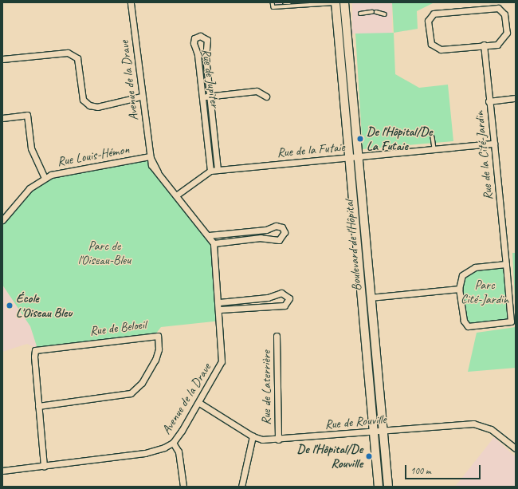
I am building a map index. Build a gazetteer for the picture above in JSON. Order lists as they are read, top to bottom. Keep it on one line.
{"streets":{"main road":["Boulevard de l'Hôpital"],"street":["Rue de Jupiter","Avenue de la Drave","Rue de la Futaie","Rue Louis-Hémon","Rue de la Cité-Jardin","Rue de Beloeil","Rue de Laterrière","Rue de Rouville"]},"crossings":[["Rue de Jupiter","Rue de la Futaie"],["Avenue de la Drave","Rue de la Futaie"],["Avenue de la Drave","Rue Louis-Hémon"],["Avenue de la Drave","Rue de Beloeil"],["Avenue de la Drave","Rue de Rouville"],["Rue de la Futaie","Rue de la Cité-Jardin"],["Rue de la Futaie","Boulevard de l'Hôpital"],["Boulevard de l'Hôpital","Rue de Rouville"],["Rue de Laterrière","Rue de Rouville"]],"parks":["Parc de l'Oiseau-Bleu","Parc Cité-Jardin"],"places":["De l'Hôpital/De La Futaie","École L'Oiseau Bleu","De l'Hôpital/De Rouville"],"scale_bar":"100 m"}
